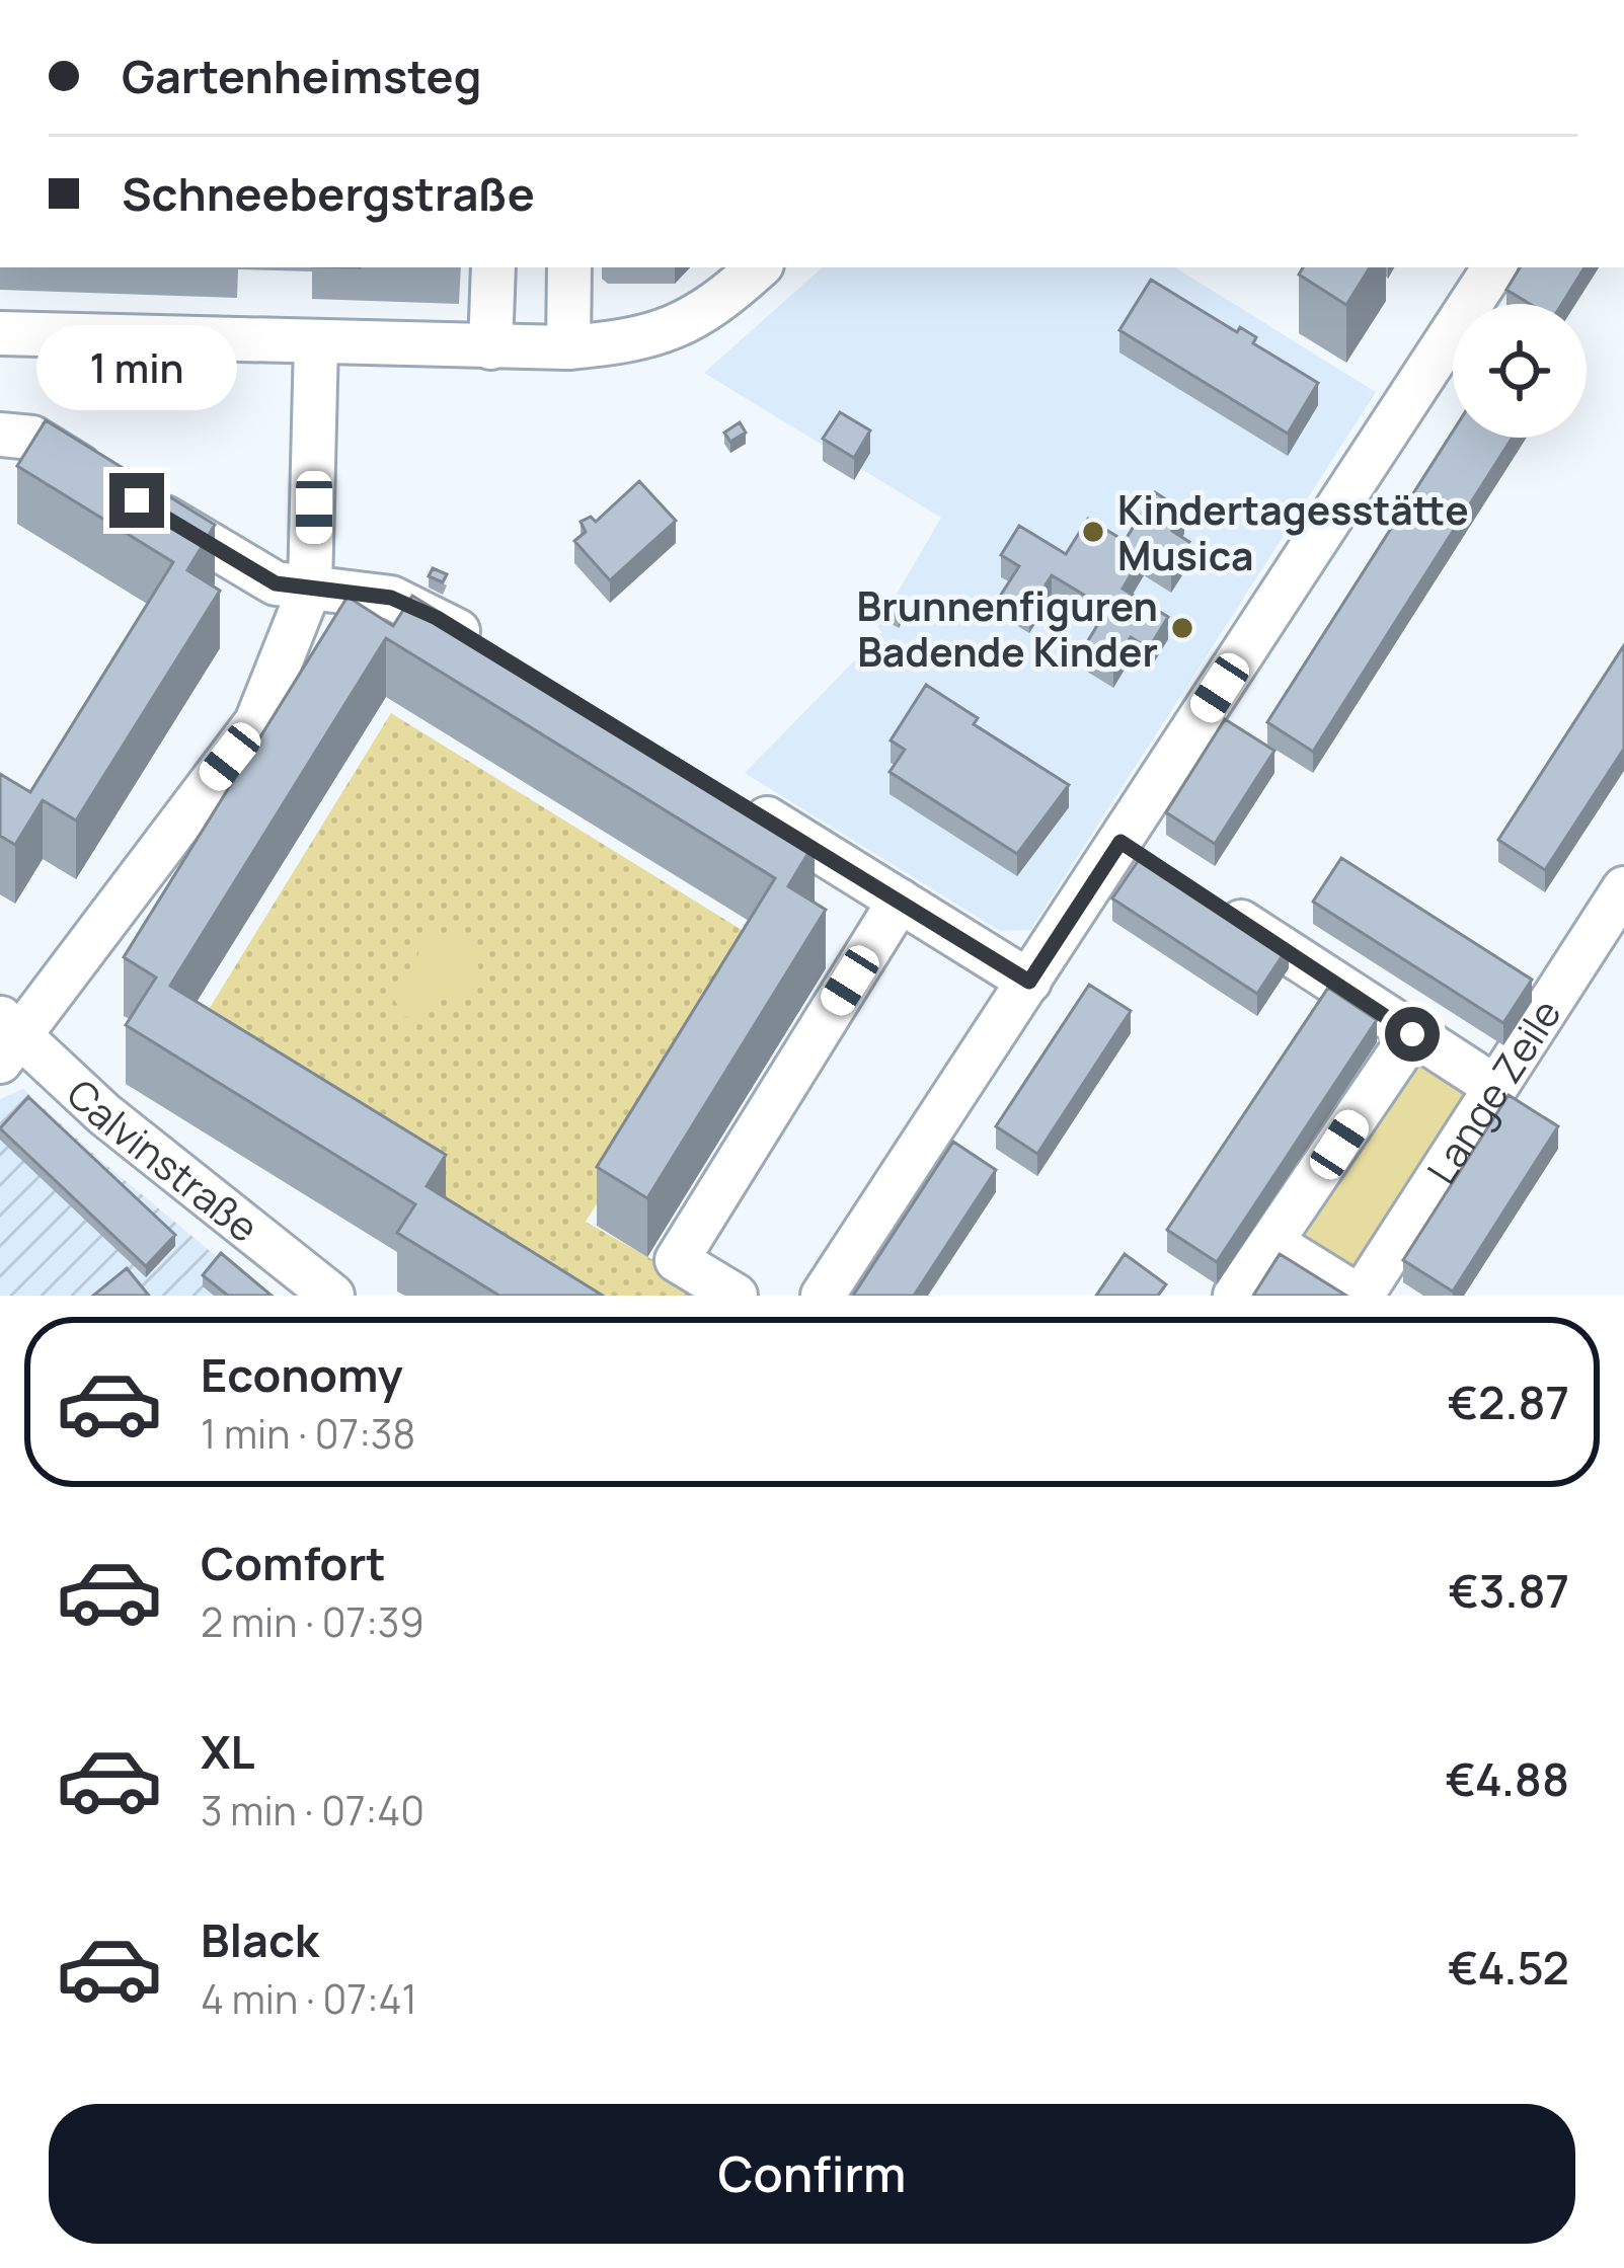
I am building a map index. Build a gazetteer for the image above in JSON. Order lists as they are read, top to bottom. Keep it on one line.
{"streets":{"street":["Lange Zeile","Calvinstraße"]},"places":["Kindertagesstätte Musica","Brunnenfiguren Badende Kinder"],"page":{"banner":["Gartenheimsteg","Schneebergstraße"],"bubble":"1 min","list":[{"name":"Economy","note":"1 min · 07:38","value":"€2.87"},{"name":"Comfort","note":"2 min · 07:39","value":"€3.87"},{"name":"XL","note":"3 min · 07:40","value":"€4.88"},{"name":"Black","note":"4 min · 07:41","value":"€4.52"}],"buttons":"Confirm"}}
